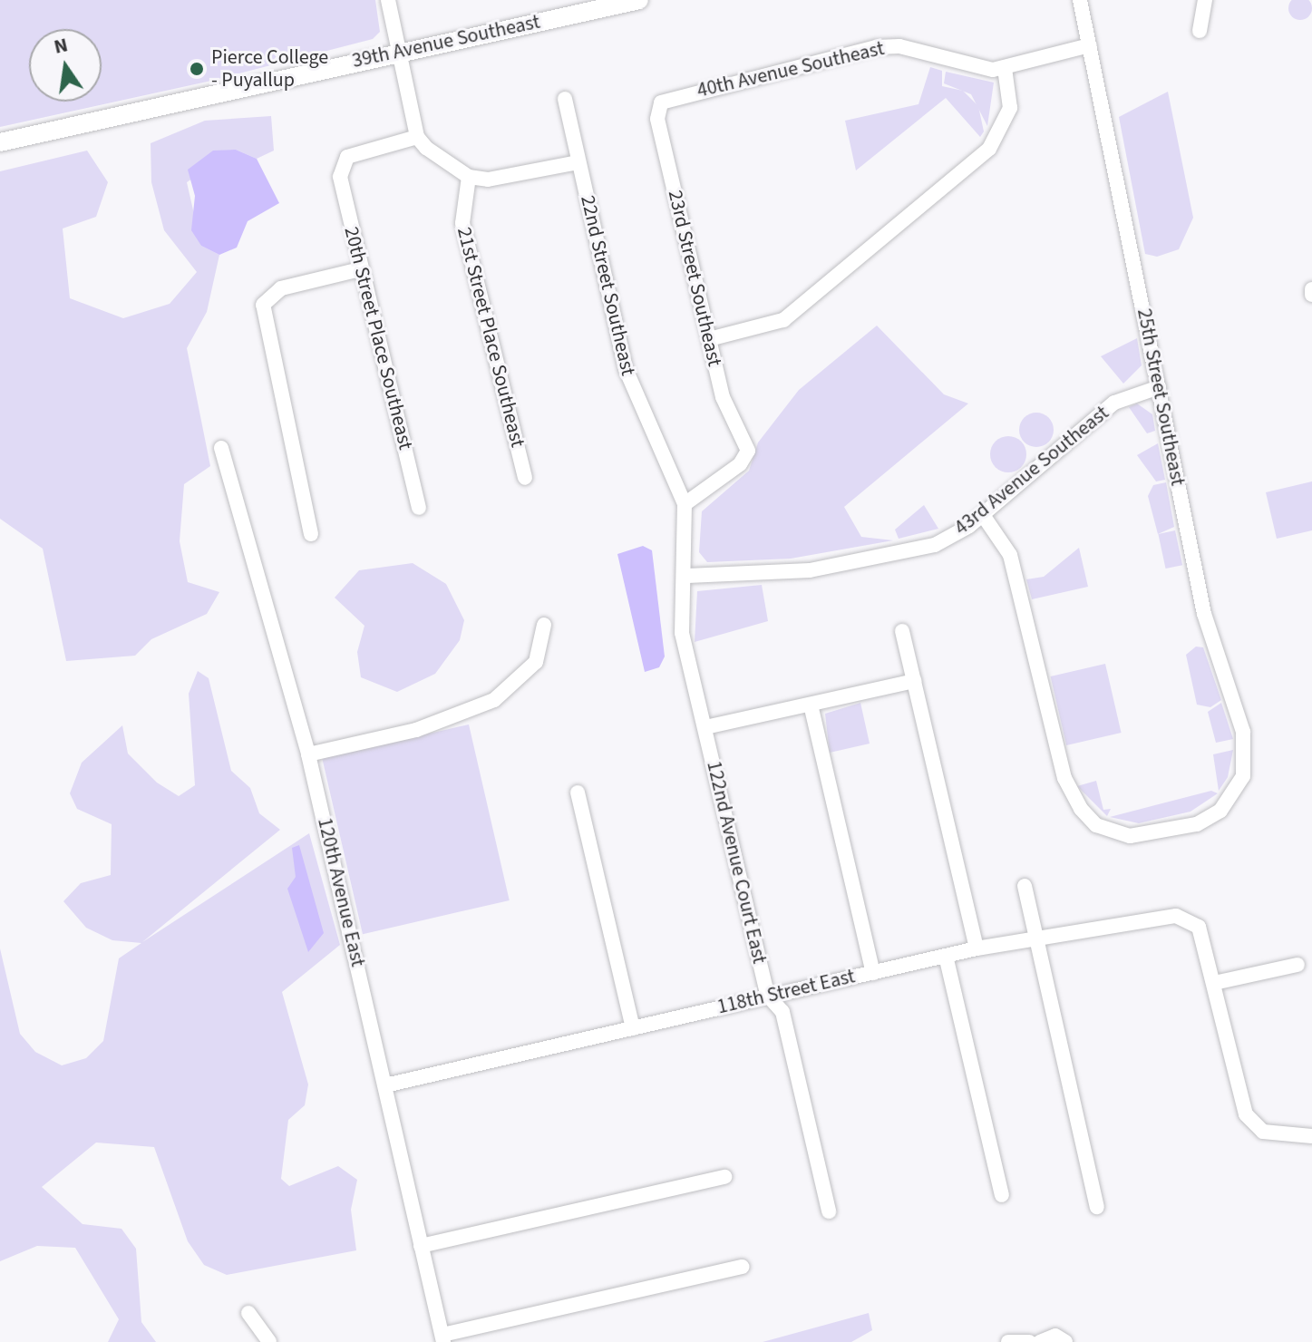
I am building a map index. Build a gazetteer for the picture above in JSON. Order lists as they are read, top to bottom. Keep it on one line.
{"streets":{"main road":["39th Avenue Southeast"],"street":["40th Avenue Southeast","23rd Street Southeast","22nd Street Southeast","21st Street Place Southeast","20th Street Place Southeast","25th Street Southeast","43rd Avenue Southeast","122nd Avenue Court East","120th Avenue East","118th Street East"]},"crossings":[["40th Avenue Southeast","23rd Street Southeast"],["40th Avenue Southeast","25th Street Southeast"],["23rd Street Southeast","22nd Street Southeast"],["22nd Street Southeast","43rd Avenue Southeast"],["22nd Street Southeast","122nd Avenue Court East"],["25th Street Southeast","43rd Avenue Southeast"],["122nd Avenue Court East","118th Street East"],["120th Avenue East","118th Street East"]],"places":["Pierce College - Puyallup"],"north":"top"}
